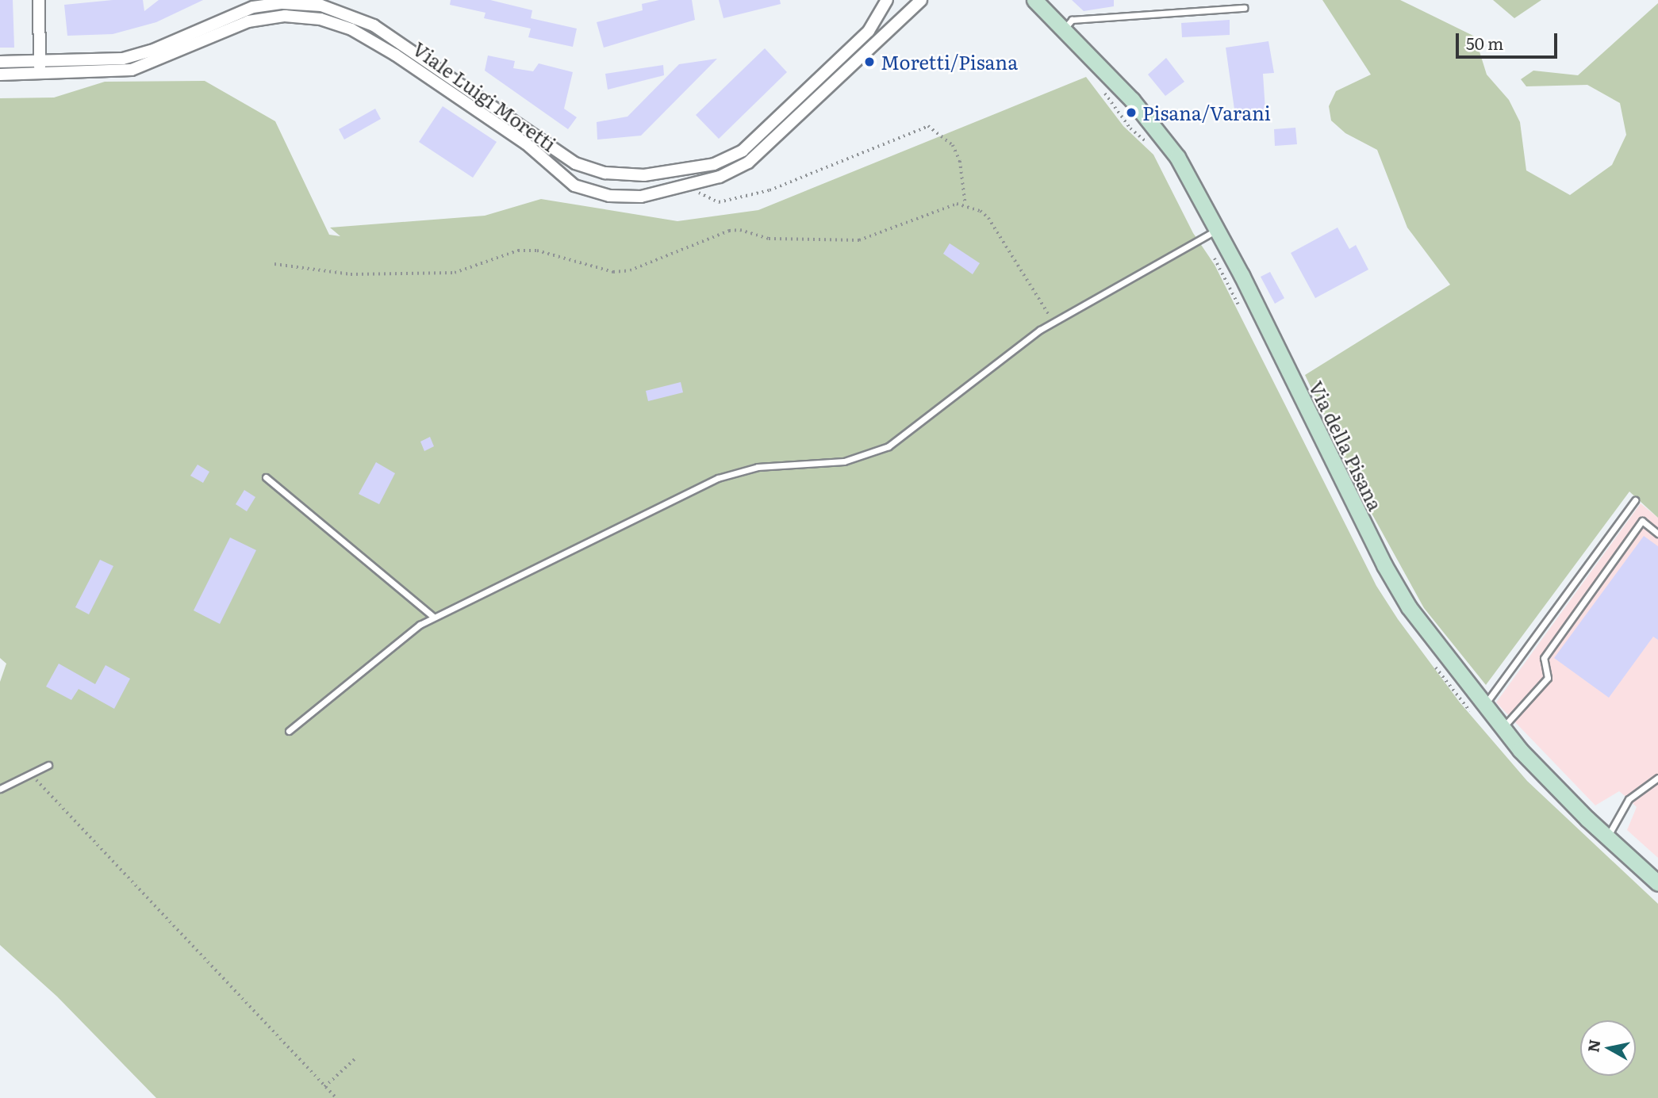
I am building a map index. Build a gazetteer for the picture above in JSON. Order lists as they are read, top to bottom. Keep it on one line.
{"streets":{"main road":["Via della Pisana"],"street":["Viale Luigi Moretti"]},"places":["Moretti/Pisana","Pisana/Varani"],"scale_bar":"50 m","north":"left"}
